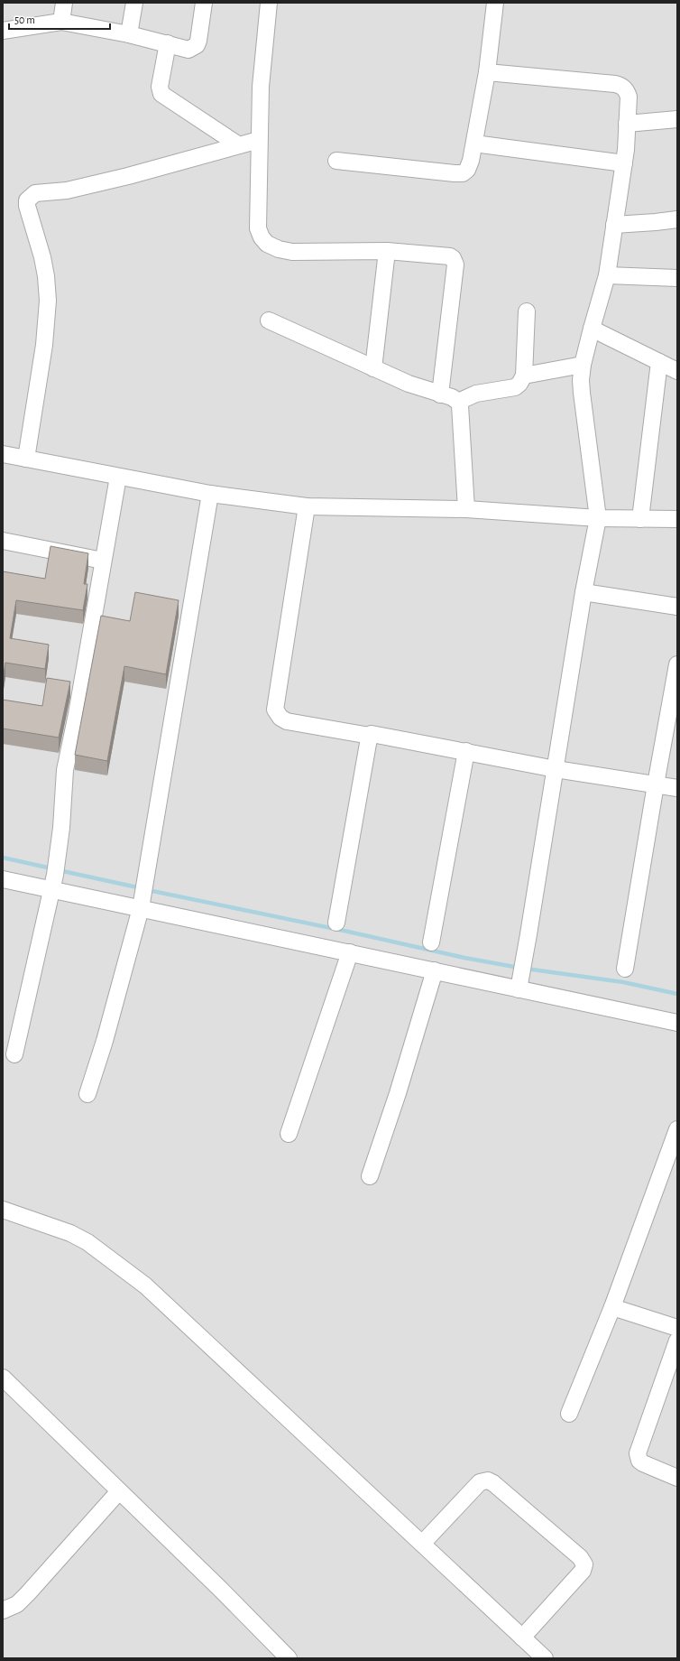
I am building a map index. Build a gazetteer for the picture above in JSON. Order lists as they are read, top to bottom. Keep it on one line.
{"scale_bar":"50 m"}
